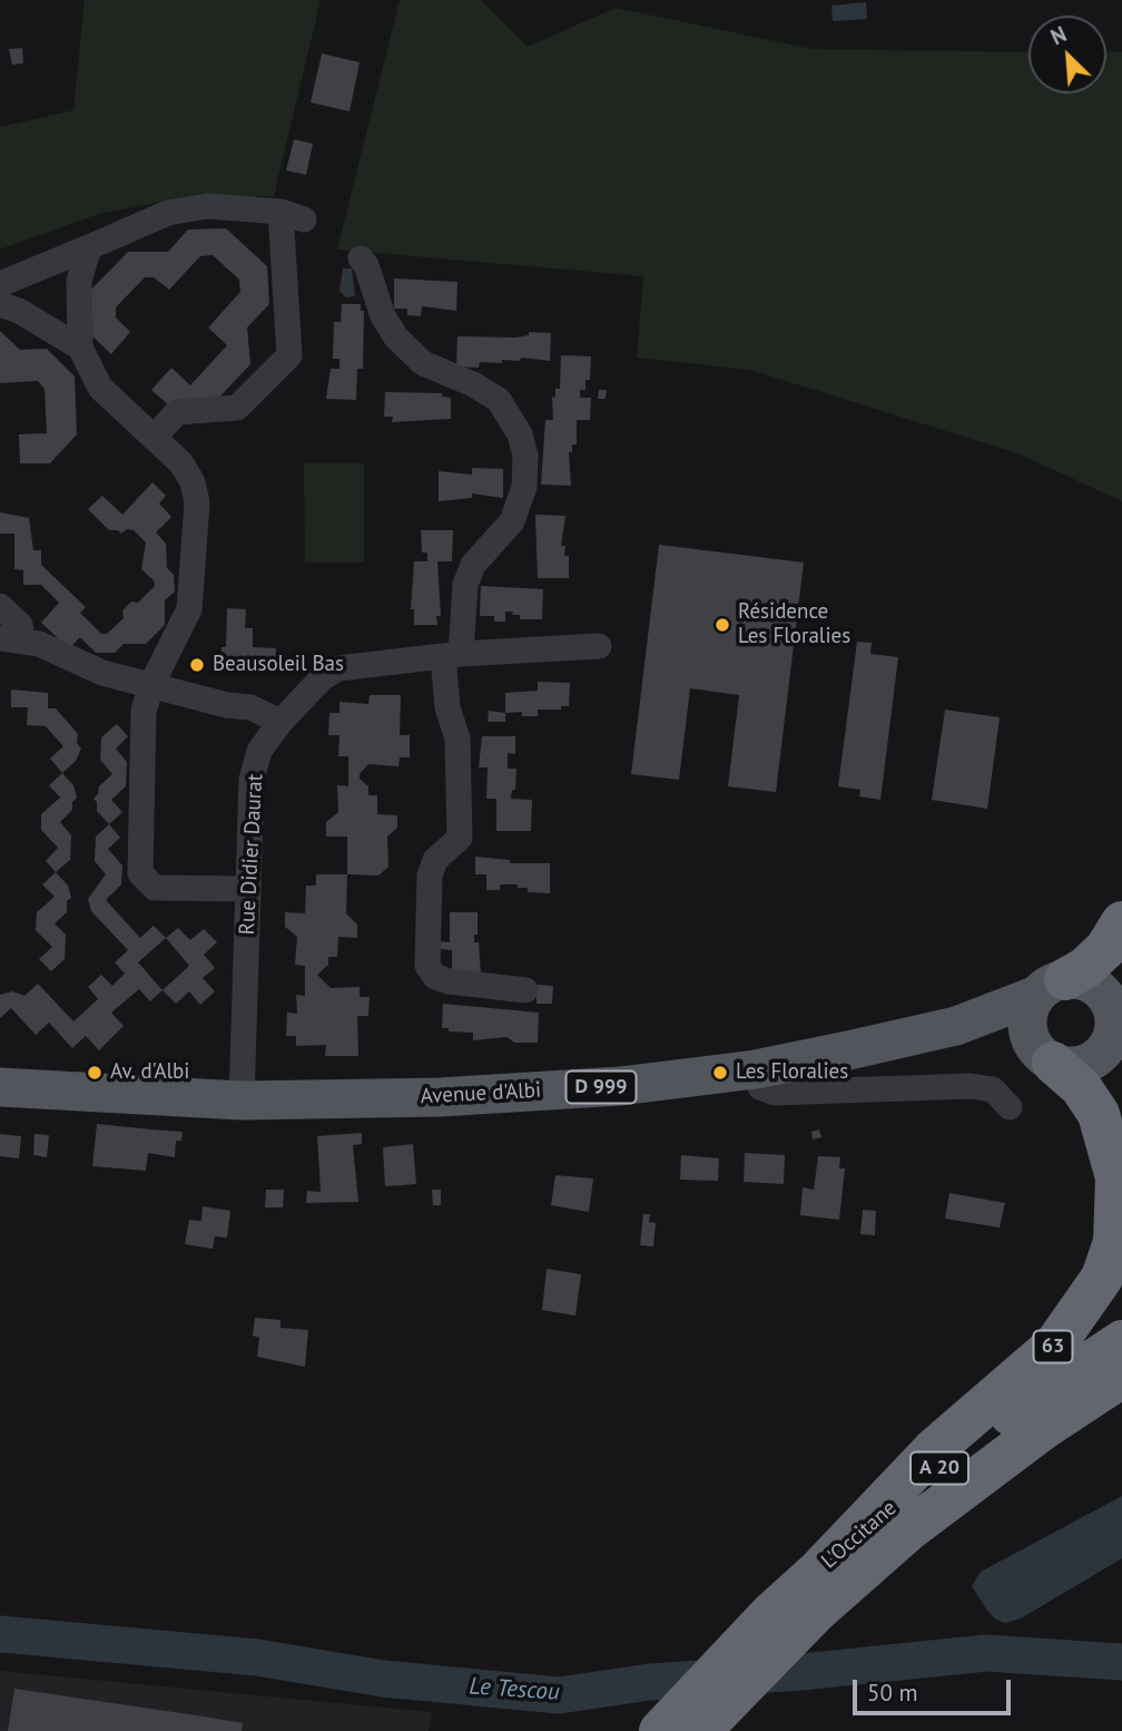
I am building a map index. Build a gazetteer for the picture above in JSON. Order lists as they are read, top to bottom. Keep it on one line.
{"streets":{"highway":["63","A 20","L'Occitane"],"main road":["D 999","Avenue d'Albi"],"street":["Rue Didier Daurat"]},"crossings":[["Rue Didier Daurat","Avenue d'Albi"],["Avenue d'Albi","63"],["63","L'Occitane"]],"water":["Le Tescou"],"places":["Résidence Les Floralies","Beausoleil Bas","Av. d'Albi","Les Floralies"],"scale_bar":"50 m","north":"top left"}
